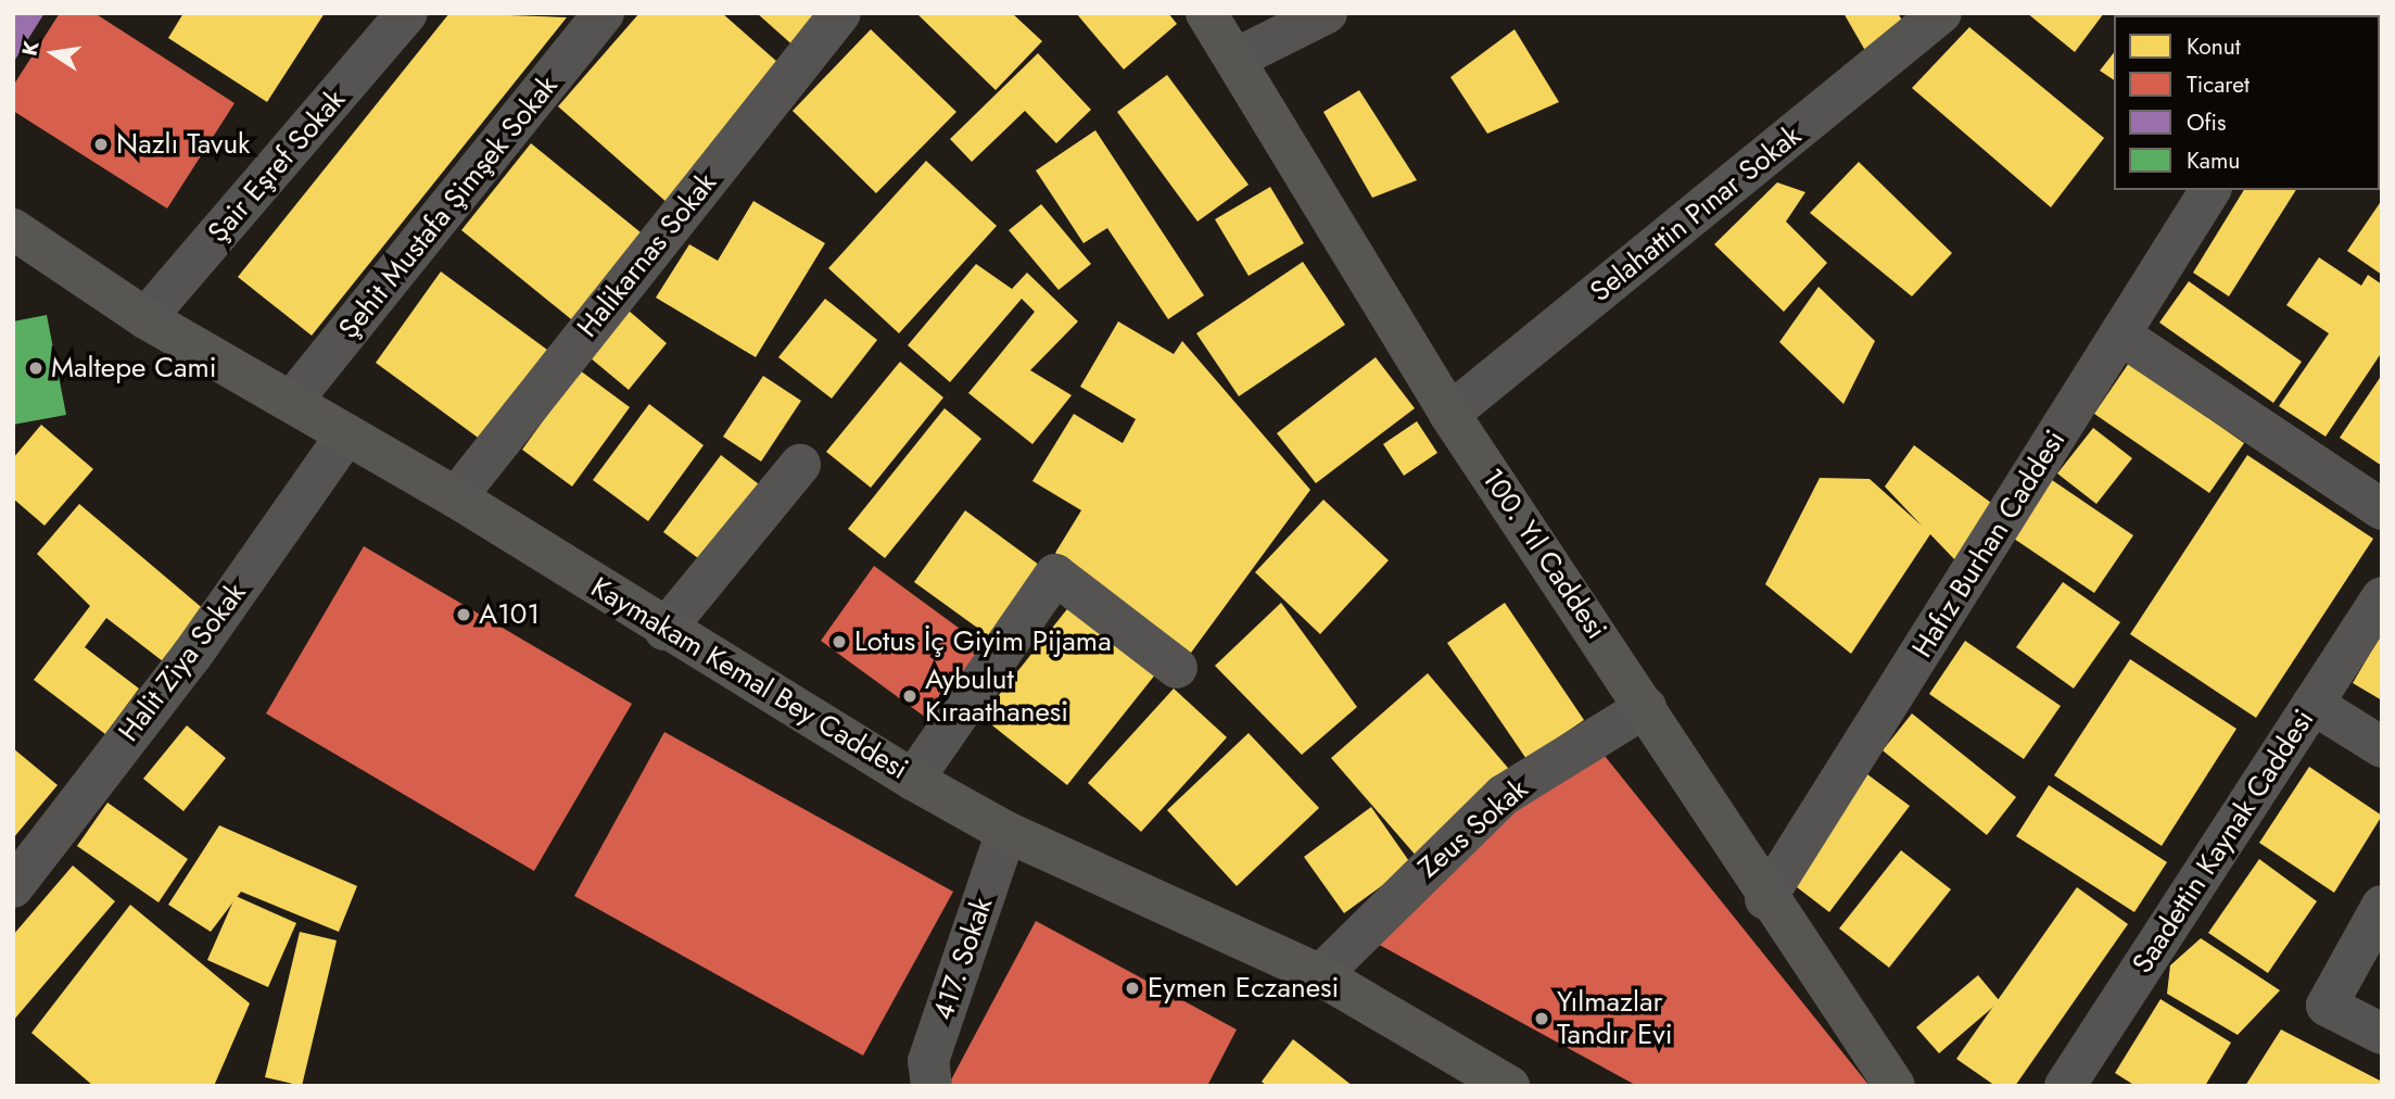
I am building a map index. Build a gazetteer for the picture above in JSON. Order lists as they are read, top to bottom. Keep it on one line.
{"streets":{"main road":["100. Yıl Caddesi","Kaymakam Kemal Bey Caddesi"],"street":["Şair Eşref Sokak","Şehit Mustafa Şimşek Sokak","Selahattin Pınar Sokak","Halikarnas Sokak","Hafız Burhan Caddesi","Halit Ziya Sokak","Zeus Sokak","Saadettin Kaynak Caddesi","417. Sokak"]},"crossings":[["Şair Eşref Sokak","Kaymakam Kemal Bey Caddesi"],["Şehit Mustafa Şimşek Sokak","Kaymakam Kemal Bey Caddesi"],["Selahattin Pınar Sokak","100. Yıl Caddesi"],["Halikarnas Sokak","Kaymakam Kemal Bey Caddesi"],["Hafız Burhan Caddesi","100. Yıl Caddesi"],["100. Yıl Caddesi","Zeus Sokak"],["Halit Ziya Sokak","Kaymakam Kemal Bey Caddesi"],["Kaymakam Kemal Bey Caddesi","Zeus Sokak"],["Kaymakam Kemal Bey Caddesi","417. Sokak"]],"places":["Nazlı Tavuk","Maltepe Cami","A101","Lotus İç Giyim Pijama","Aybulut Kıraathanesi","Eymen Eczanesi","Yılmazlar Tandır Evi"],"legend":["Konut","Ticaret","Ofis","Kamu"],"north":"left"}
